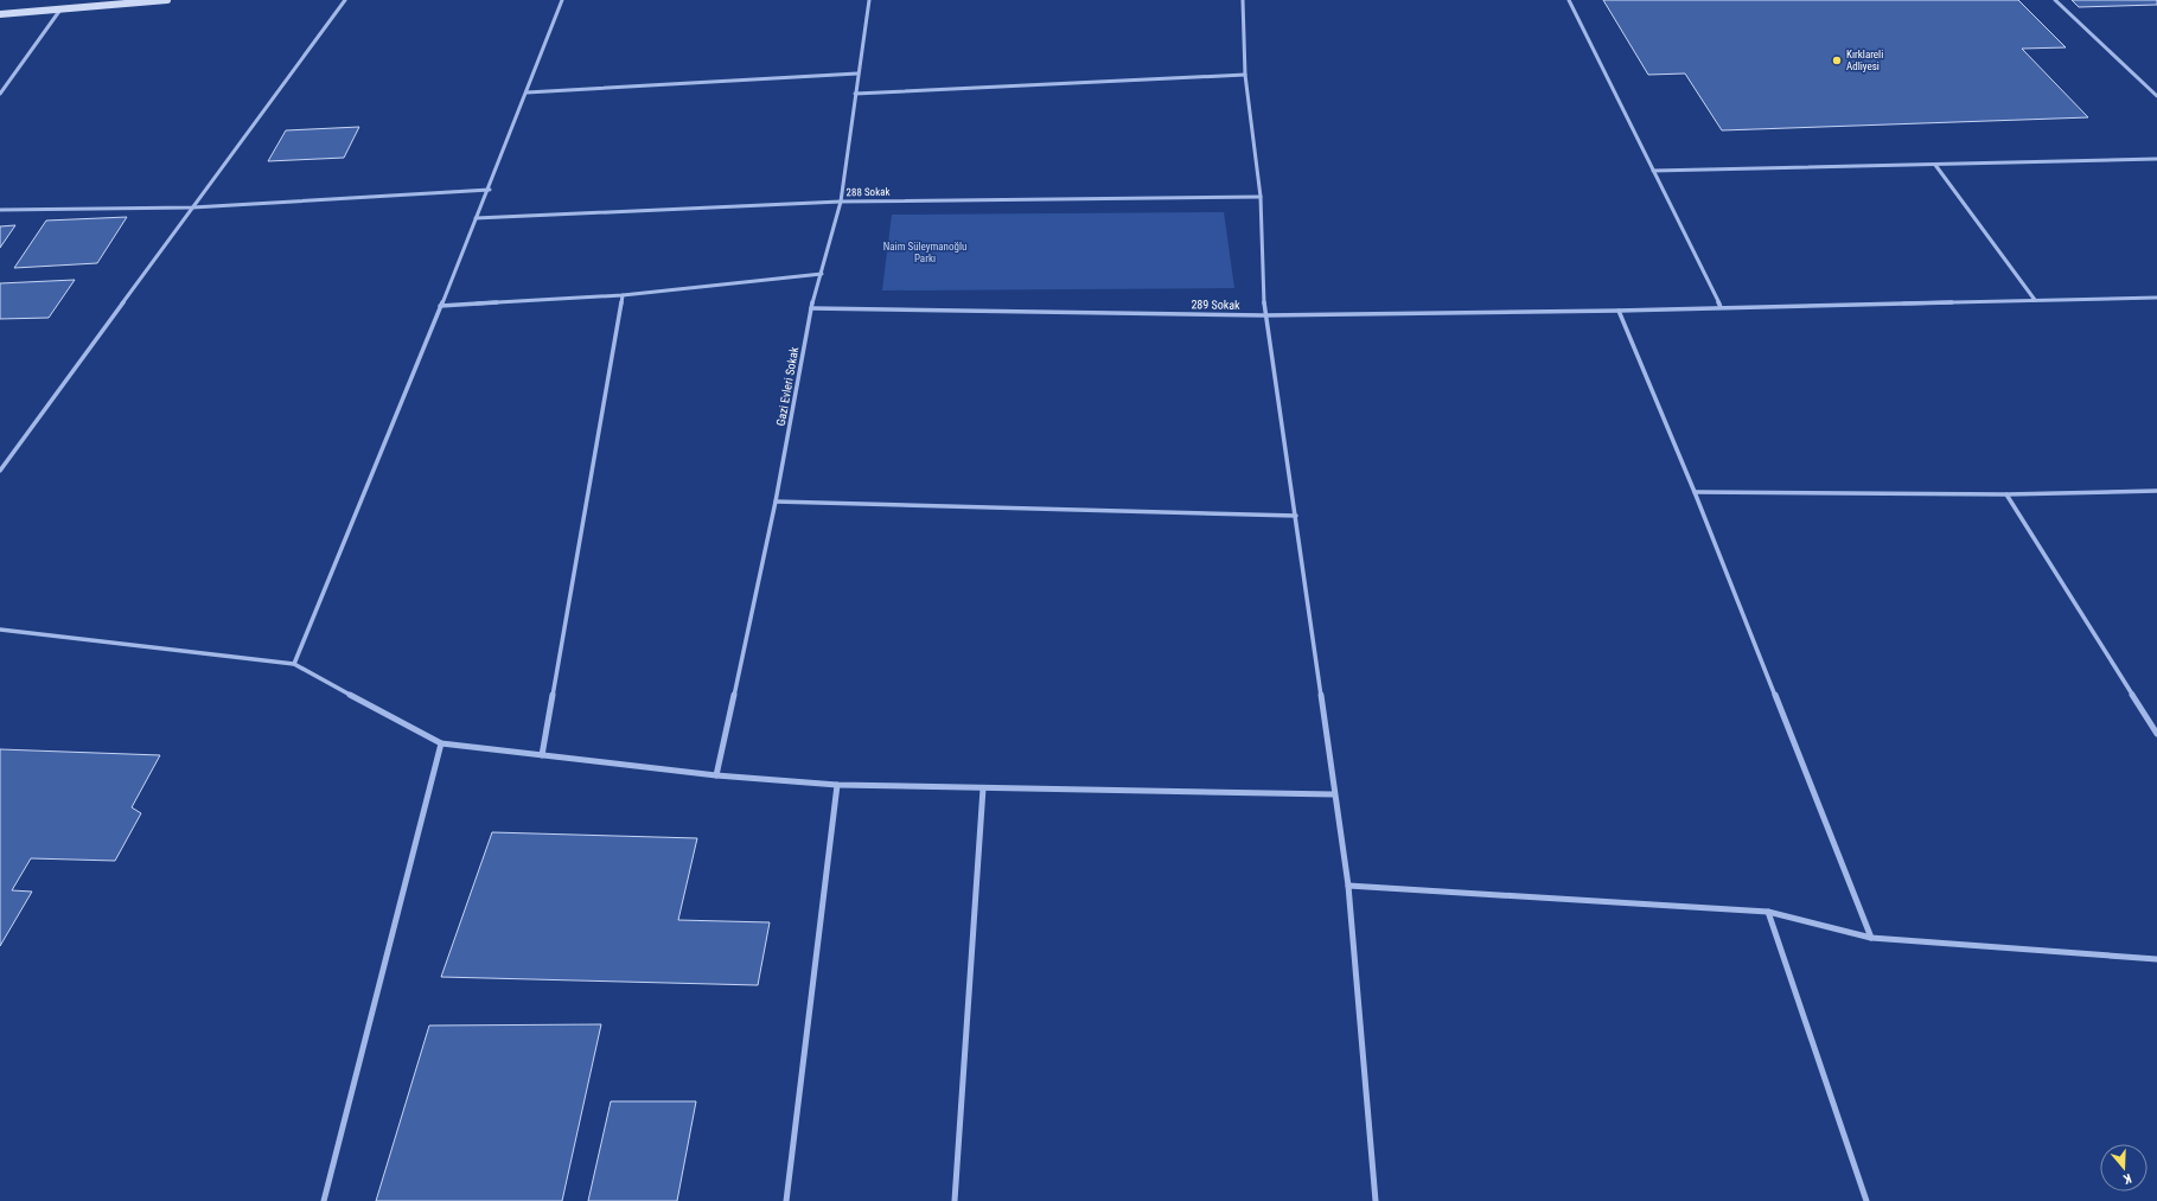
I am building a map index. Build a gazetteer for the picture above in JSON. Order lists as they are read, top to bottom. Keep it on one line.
{"streets":{"street":["288 Sokak","289 Sokak","Gazi Evleri Sokak"]},"crossings":[["288 Sokak","Gazi Evleri Sokak"],["289 Sokak","Gazi Evleri Sokak"]],"parks":["Naim Süleymanoğlu Parkı"],"places":["Kırklareli Adliyesi"],"north":"bottom"}
